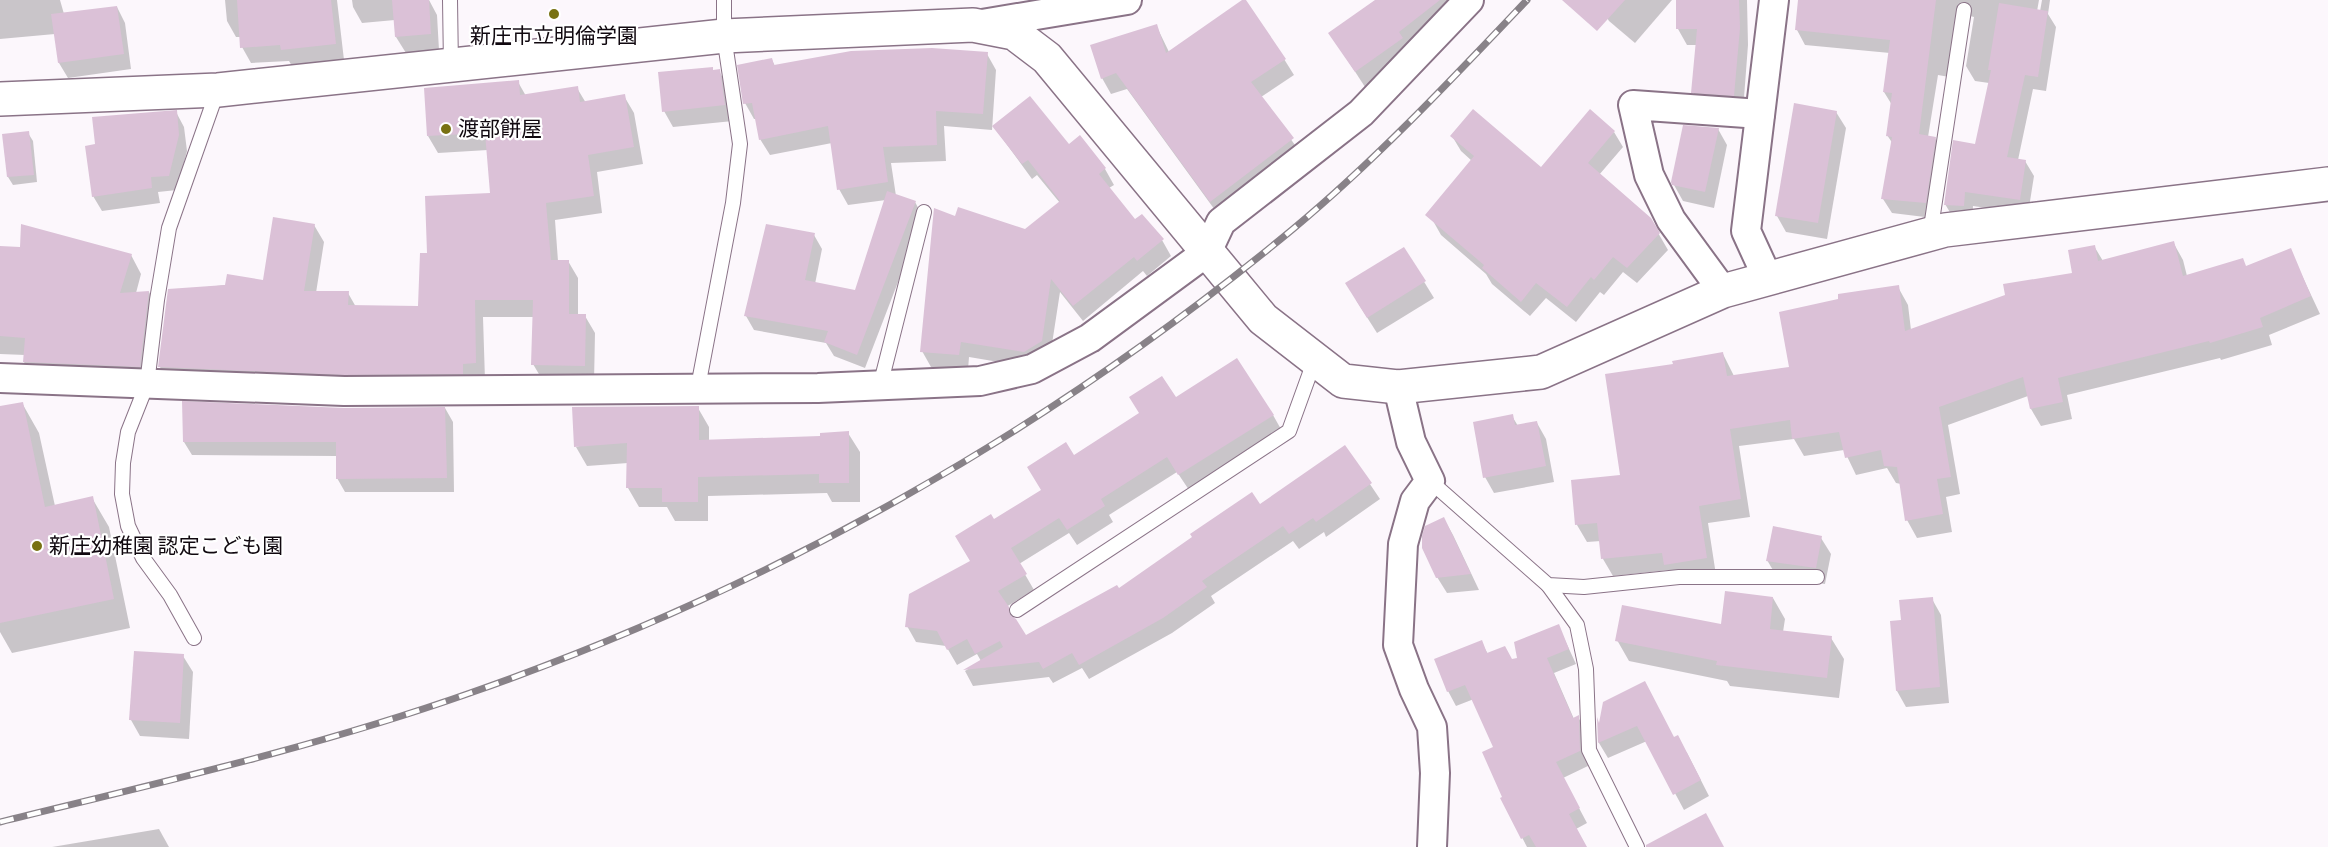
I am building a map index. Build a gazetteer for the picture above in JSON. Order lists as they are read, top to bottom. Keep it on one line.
{"places":["新庄市立明倫学園","渡部餅屋","新庄幼稚園 認定こども園"]}
